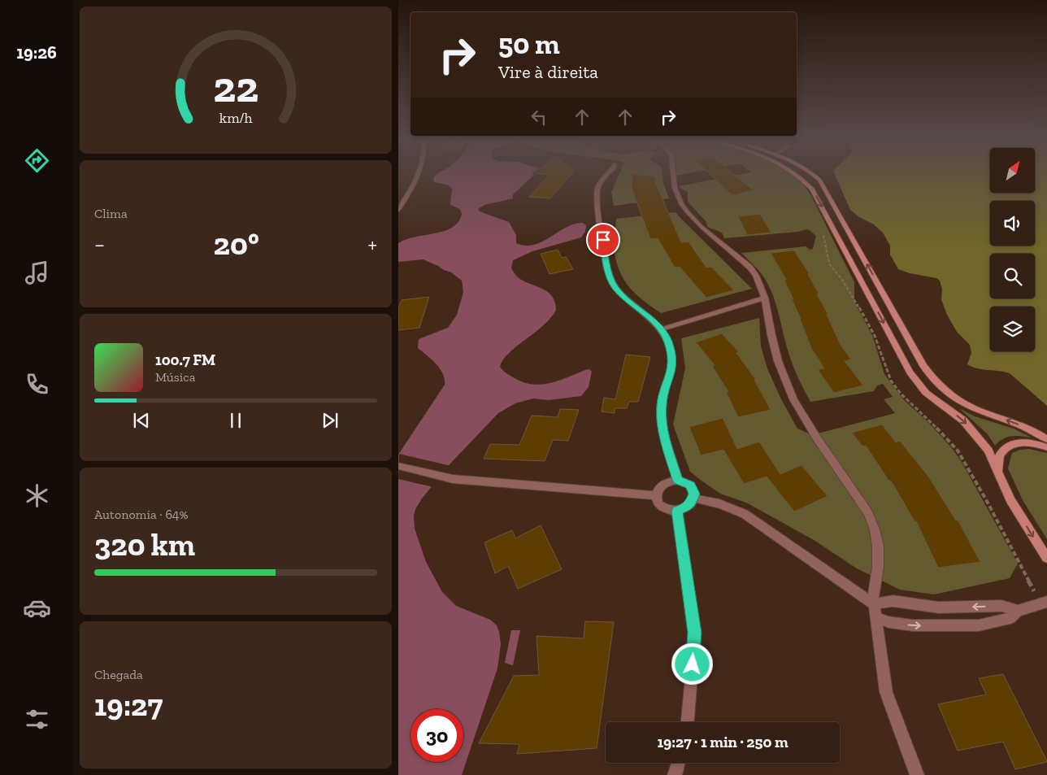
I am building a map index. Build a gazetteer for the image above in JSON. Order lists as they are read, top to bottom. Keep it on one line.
{"north":"top right","page":{"tabs":"19:26","turn":["50 m","Vire à direita"],"tile":["Clima",["Autonomia · 64%","320 km"],["Chegada","19:27"]],"heat":["−","20°","+"],"song":["100.7 FM","Música"],"limit":"30","trip":"19:27 · 1 min · 250 m","gauge":["22","km/h"]}}
